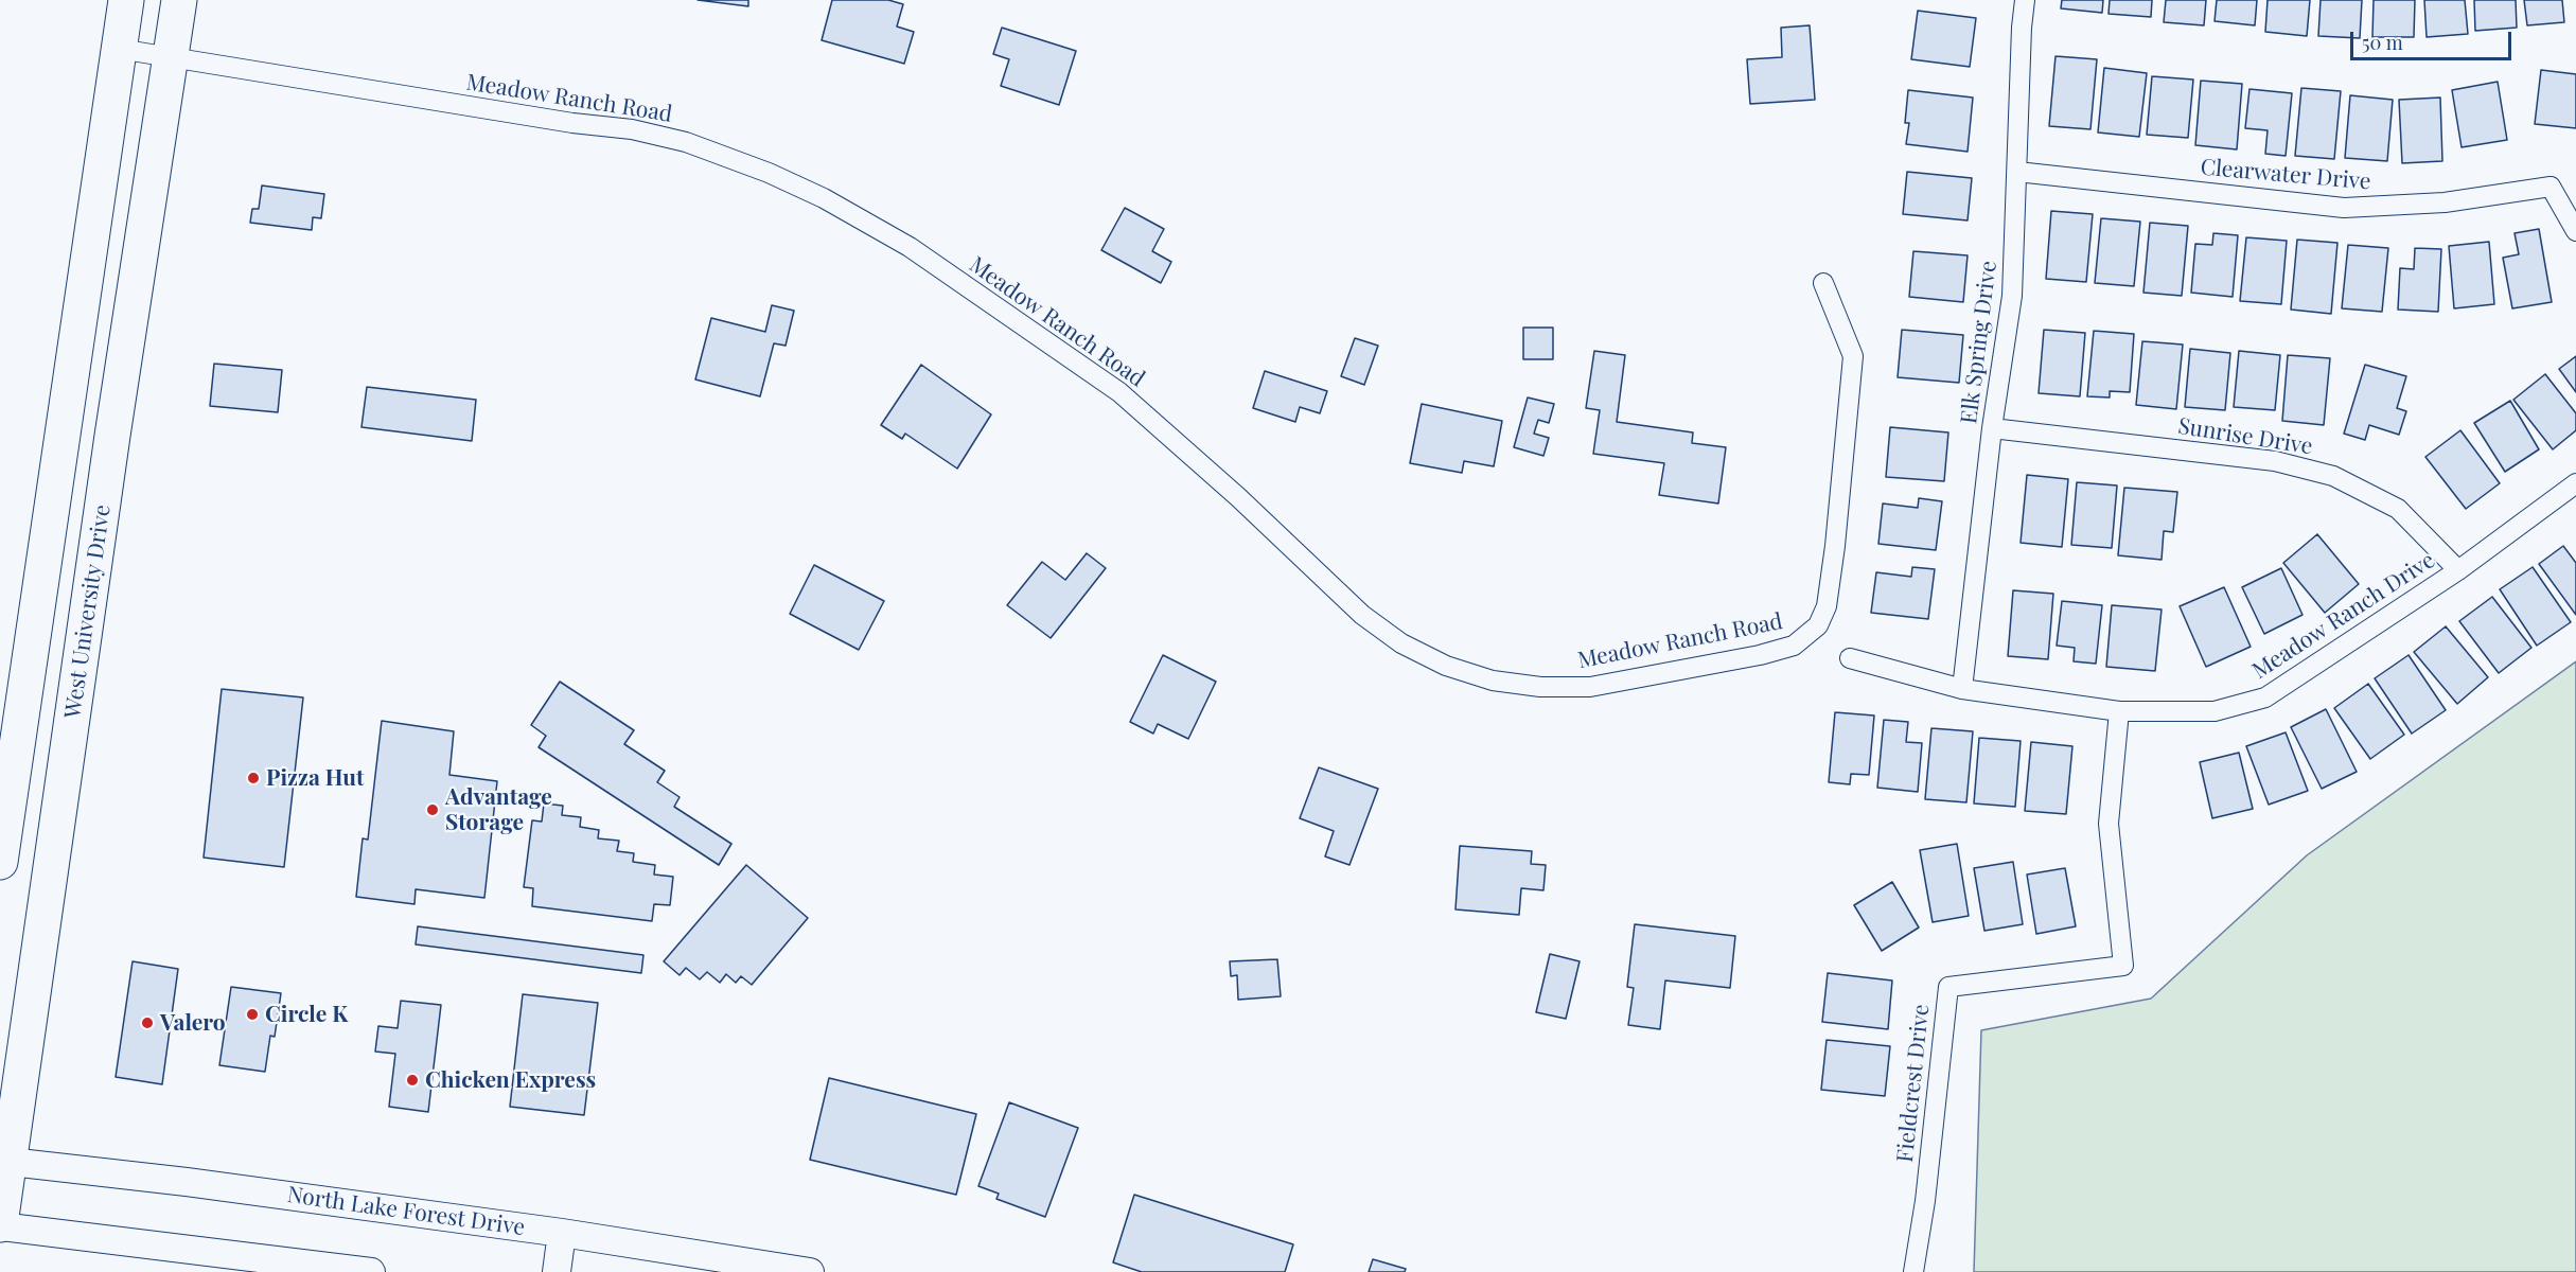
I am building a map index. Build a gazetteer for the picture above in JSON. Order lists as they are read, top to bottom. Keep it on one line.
{"streets":{"highway":["West University Drive"],"main road":["North Lake Forest Drive"],"street":["Meadow Ranch Road","Clearwater Drive","Elk Spring Drive","Sunrise Drive","Meadow Ranch Drive","Fieldcrest Drive"]},"crossings":[["Meadow Ranch Road","West University Drive"],["Clearwater Drive","Elk Spring Drive"],["Elk Spring Drive","Sunrise Drive"],["Elk Spring Drive","Meadow Ranch Drive"],["Sunrise Drive","Meadow Ranch Drive"],["West University Drive","North Lake Forest Drive"],["Meadow Ranch Drive","Fieldcrest Drive"]],"places":["Pizza Hut","Advantage Storage","Circle K","Valero","Chicken Express"],"scale_bar":"50 m"}
